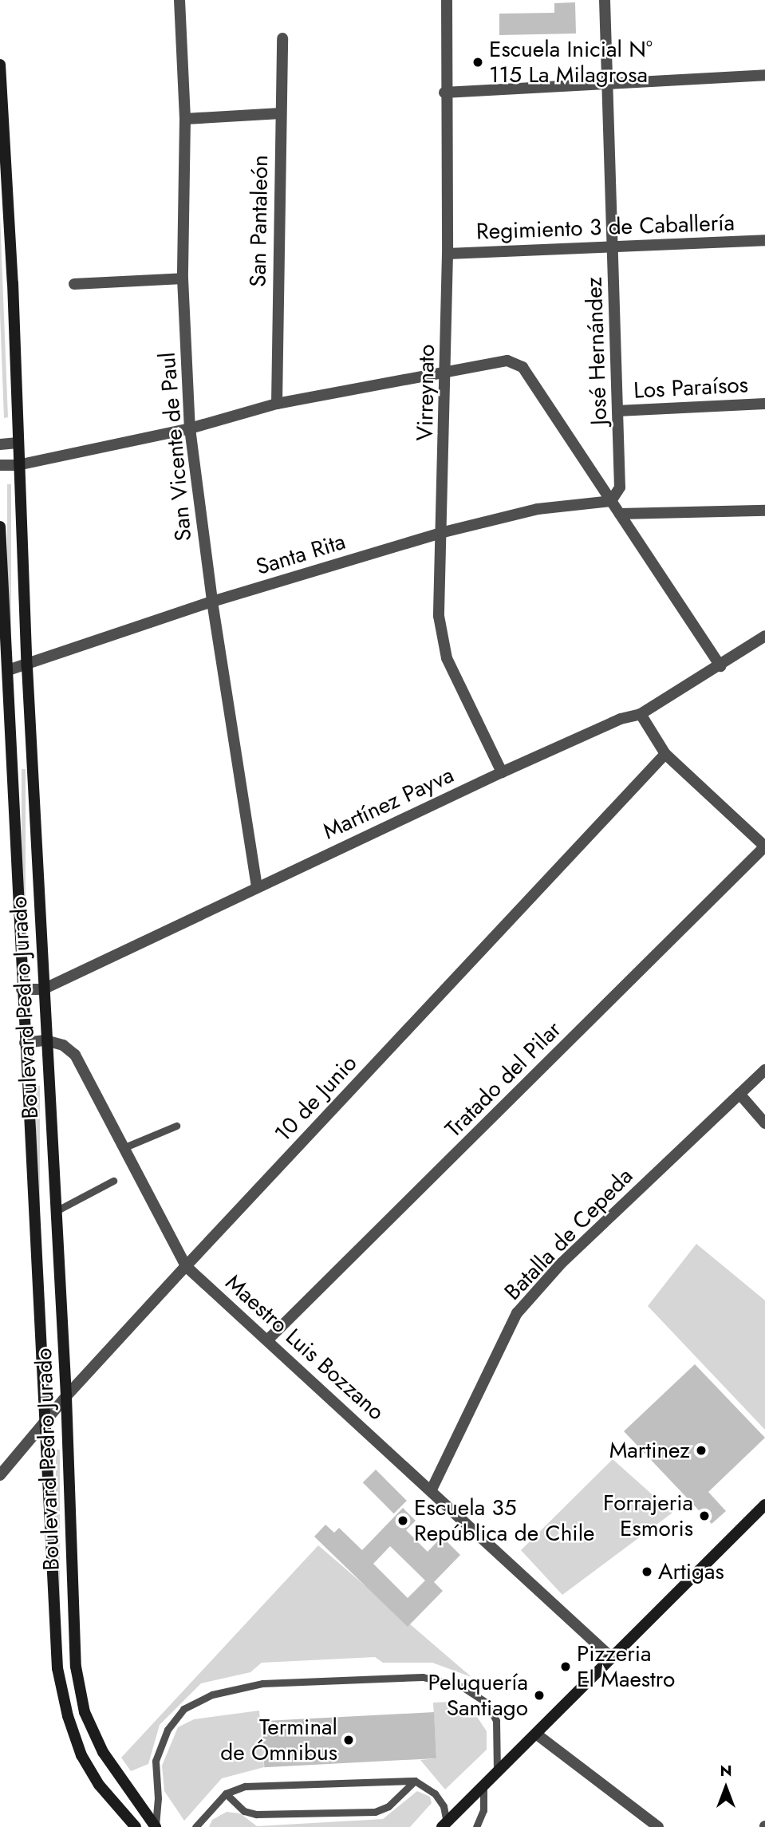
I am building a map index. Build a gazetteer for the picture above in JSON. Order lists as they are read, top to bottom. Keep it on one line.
{"streets":{"main road":["Boulevard Pedro Jurado"],"street":["San Pantaleón","Regimiento 3 de Caballería","José Hernández","Los Paraísos","Virreynato","San Vicente de Paul","Santa Rita","Martínez Payva","Tratado del Pilar","10 de Junio","Batalla de Cepeda","Maestro Luis Bozzano"]},"crossings":[["Regimiento 3 de Caballería","José Hernández"],["Regimiento 3 de Caballería","Virreynato"],["José Hernández","Los Paraísos"],["José Hernández","Santa Rita"],["Virreynato","Santa Rita"],["Virreynato","Martínez Payva"],["San Vicente de Paul","Santa Rita"],["San Vicente de Paul","Martínez Payva"],["Santa Rita","Boulevard Pedro Jurado"],["Martínez Payva","Boulevard Pedro Jurado"],["Boulevard Pedro Jurado","10 de Junio"],["Boulevard Pedro Jurado","Maestro Luis Bozzano"],["Tratado del Pilar","Maestro Luis Bozzano"],["10 de Junio","Maestro Luis Bozzano"],["Batalla de Cepeda","Maestro Luis Bozzano"]],"places":["Escuela Inicial Nº 115 La Milagrosa","Martinez","Forrajeria Esmoris","Escuela 35 República de Chile","Artigas","Pizzeria El Maestro","Peluquería Santiago","Terminal de Ómnibus"],"north":"top"}
